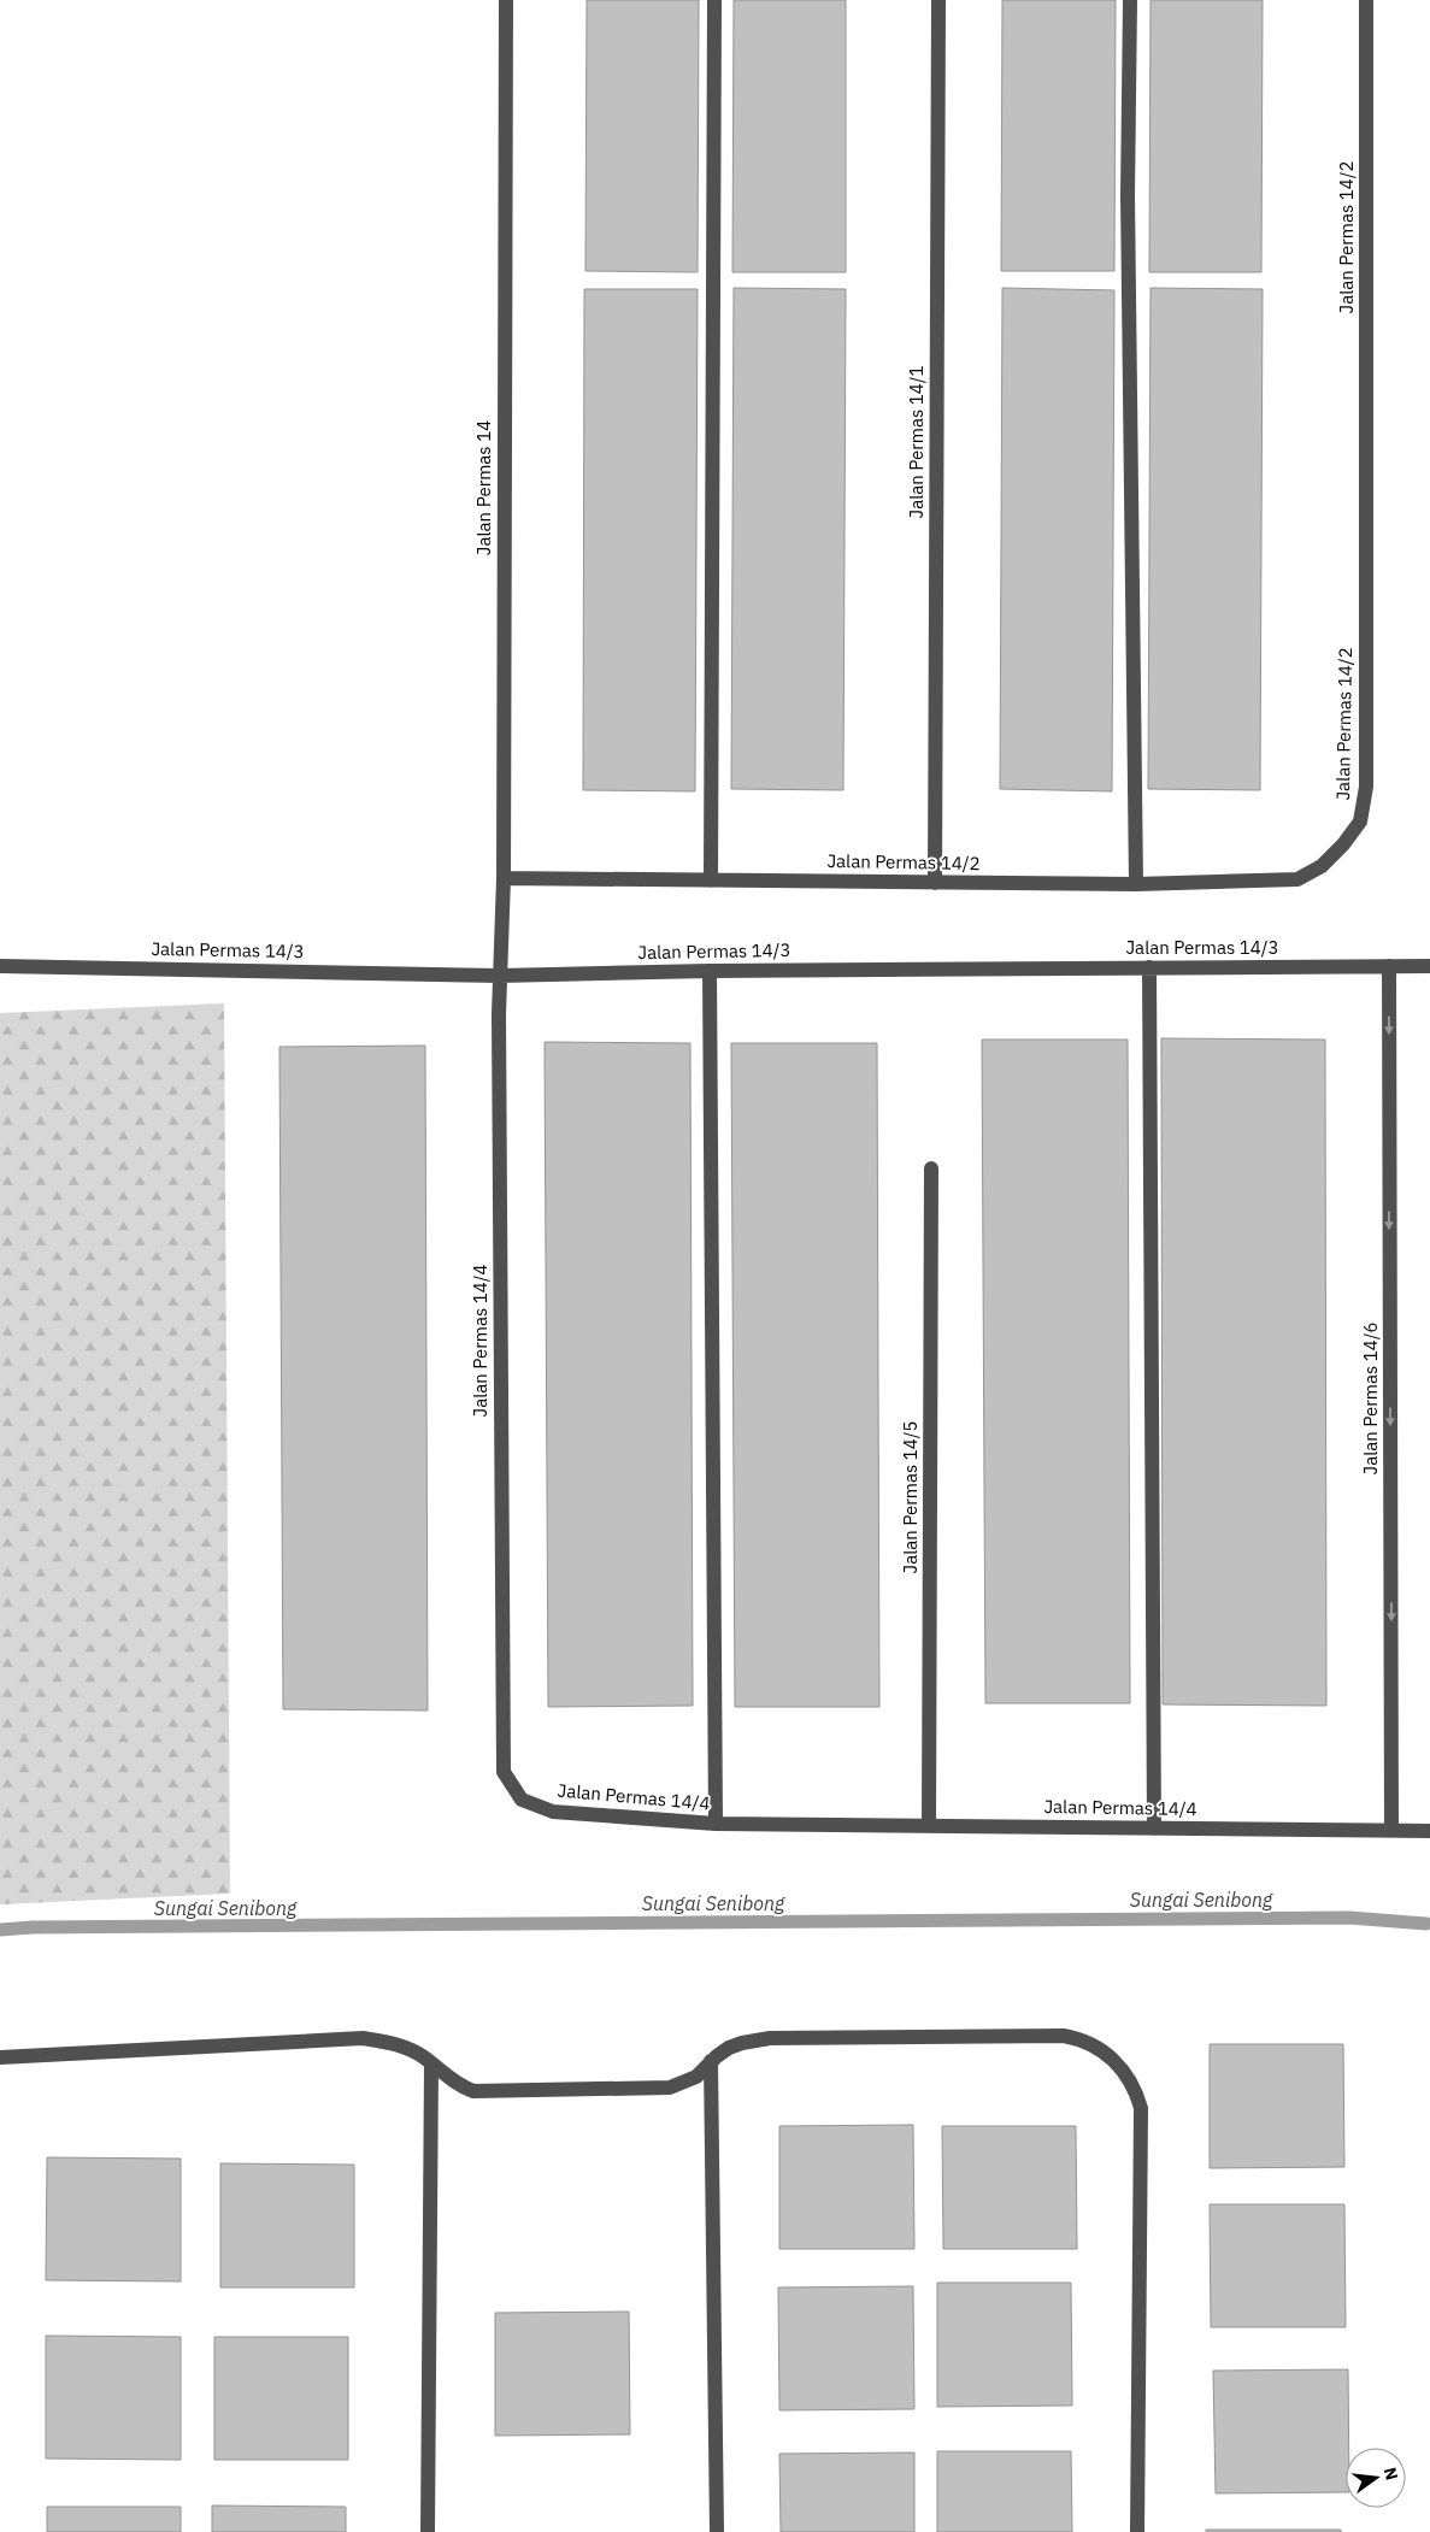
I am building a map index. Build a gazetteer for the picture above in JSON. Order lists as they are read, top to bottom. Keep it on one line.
{"streets":{"street":["Jalan Permas 14/2","Jalan Permas 14/1","Jalan Permas 14","Jalan Permas 14/3","Jalan Permas 14/4","Jalan Permas 14/6","Jalan Permas 14/5"]},"crossings":[["Jalan Permas 14/2","Jalan Permas 14/1"],["Jalan Permas 14/2","Jalan Permas 14"],["Jalan Permas 14","Jalan Permas 14/3"],["Jalan Permas 14","Jalan Permas 14/4"],["Jalan Permas 14/3","Jalan Permas 14/4"],["Jalan Permas 14/3","Jalan Permas 14/6"],["Jalan Permas 14/4","Jalan Permas 14/6"],["Jalan Permas 14/4","Jalan Permas 14/5"]],"one_way":["Jalan Permas 14/6"],"water":["Sungai Senibong"],"north":"right"}
